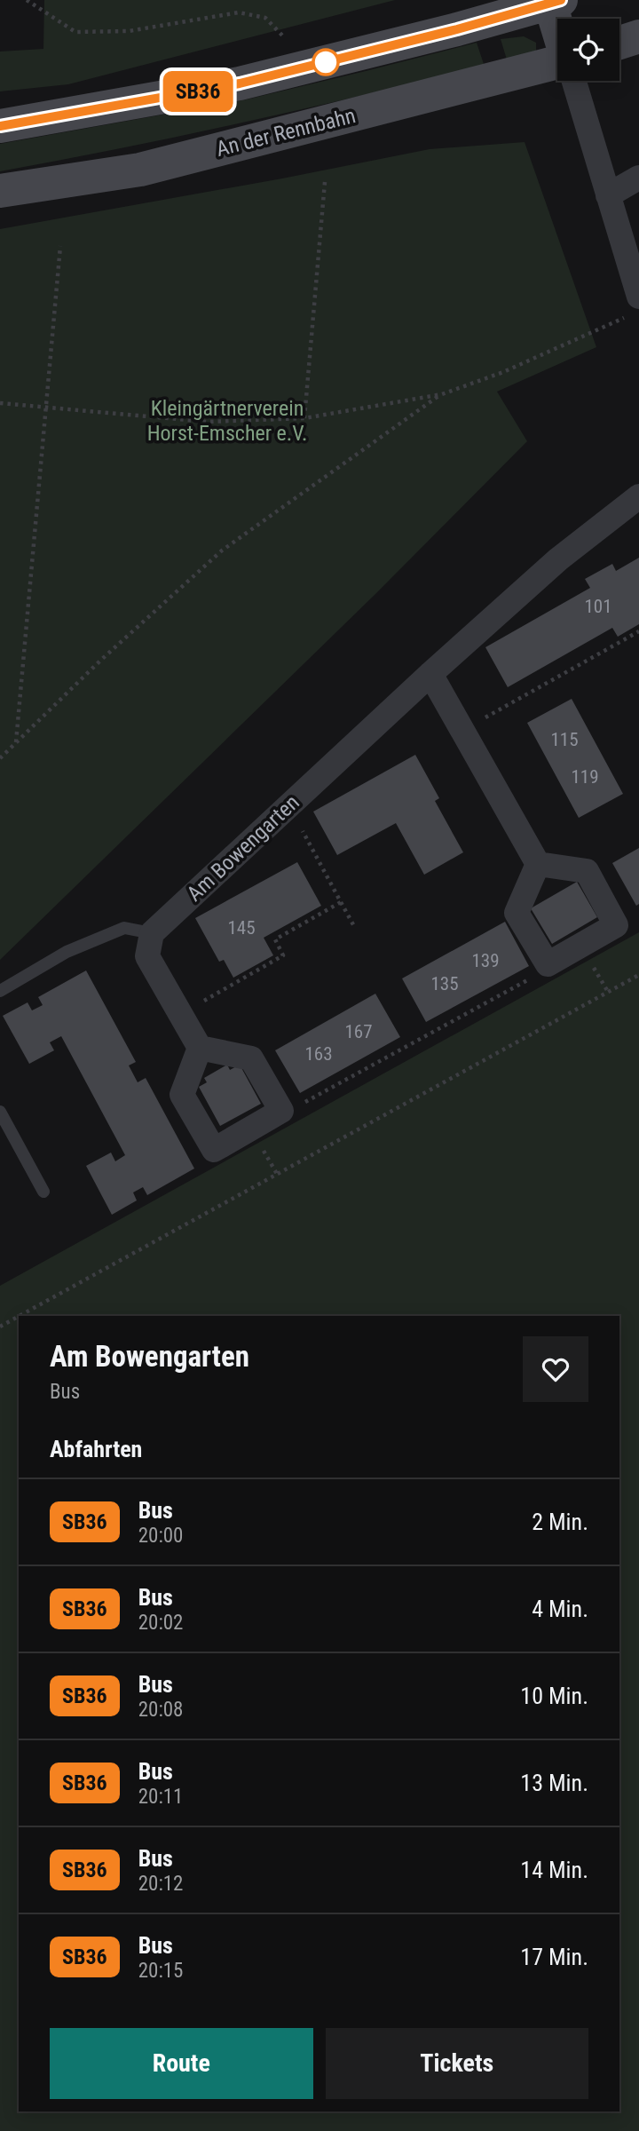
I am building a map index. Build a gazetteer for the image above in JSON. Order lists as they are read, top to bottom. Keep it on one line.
{"streets":{"main road":["An der Rennbahn"],"street":["Am Bowengarten"]},"parks":["Kleingärtnerverein Horst-Emscher e.V."],"lines":["bus line SB36"],"house_numbers":["101","115","119","145","139","135","167","163"],"page":{"on_map":"SB36","heading":[["Am Bowengarten","Bus"],"Abfahrten"],"list":[{"mark":"SB36","name":"Bus","note":"20:00","value":"2 Min."},{"mark":"SB36","name":"Bus","note":"20:02","value":"4 Min."},{"mark":"SB36","name":"Bus","note":"20:08","value":"10 Min."},{"mark":"SB36","name":"Bus","note":"20:11","value":"13 Min."},{"mark":"SB36","name":"Bus","note":"20:12","value":"14 Min."},{"mark":"SB36","name":"Bus","note":"20:15","value":"17 Min."}],"buttons":["Route","Tickets"]}}
